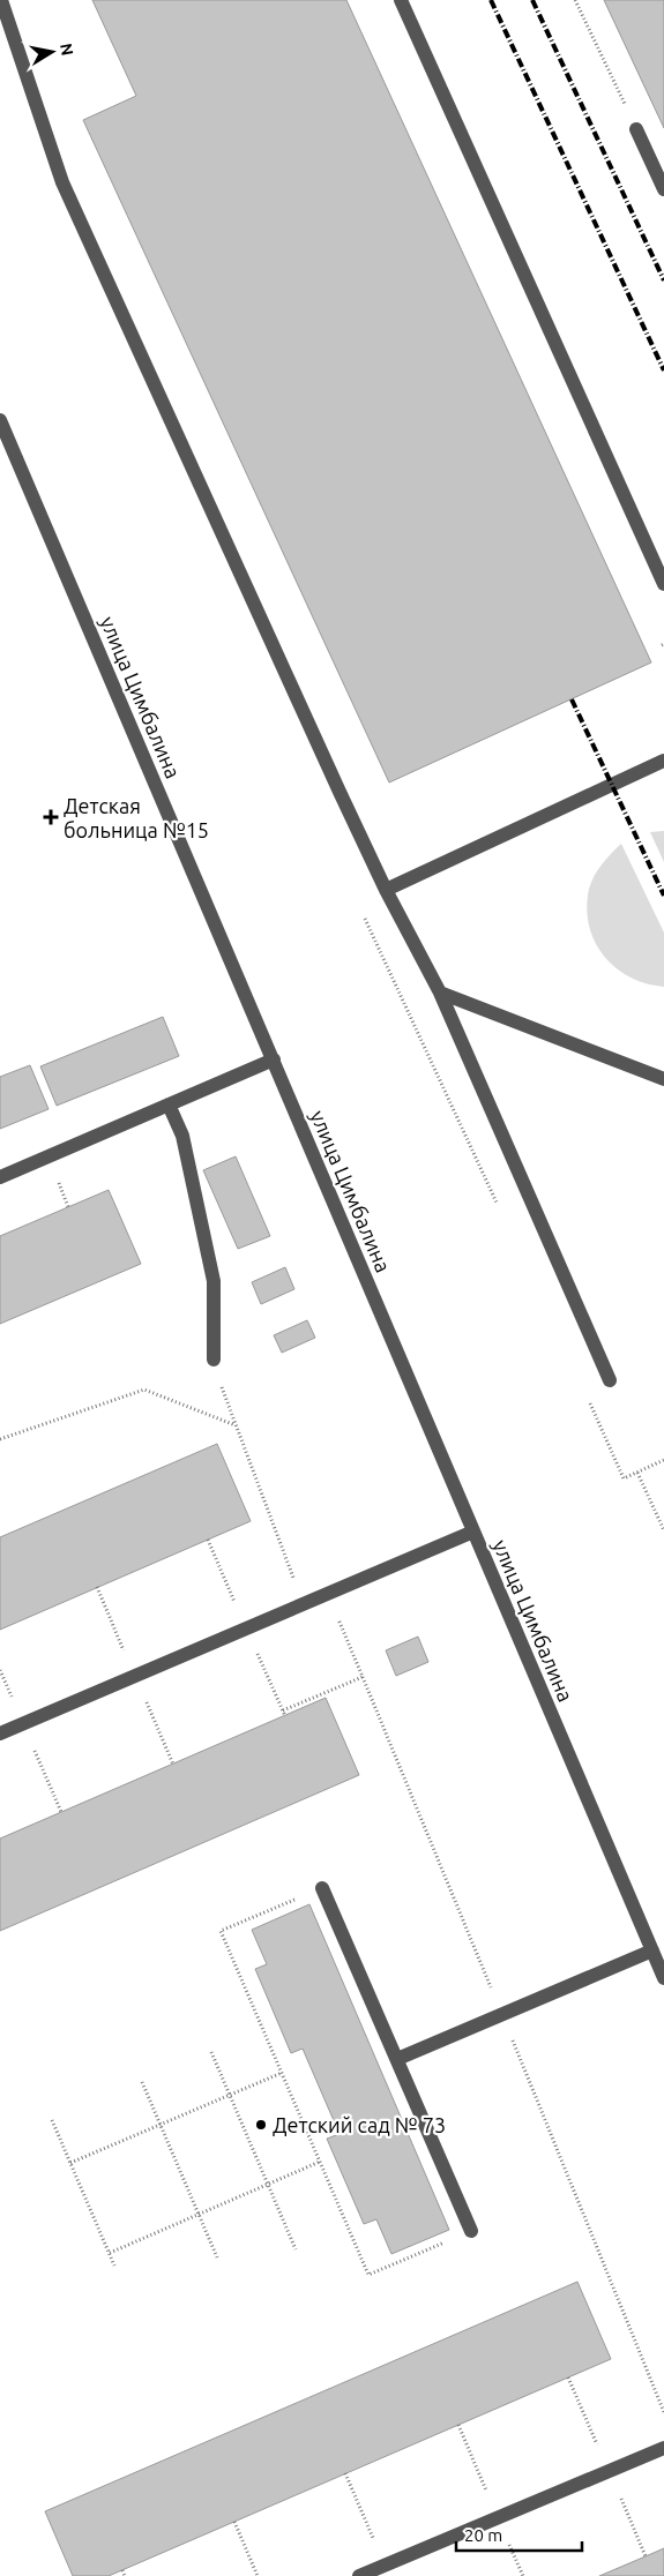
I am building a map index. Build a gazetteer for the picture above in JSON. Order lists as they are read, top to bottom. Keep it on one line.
{"streets":{"street":["улица Цимбалина"]},"places":{"health":["Детская больница №15"],"other":["Детский сад № 73"]},"scale_bar":"20 m","north":"right"}
